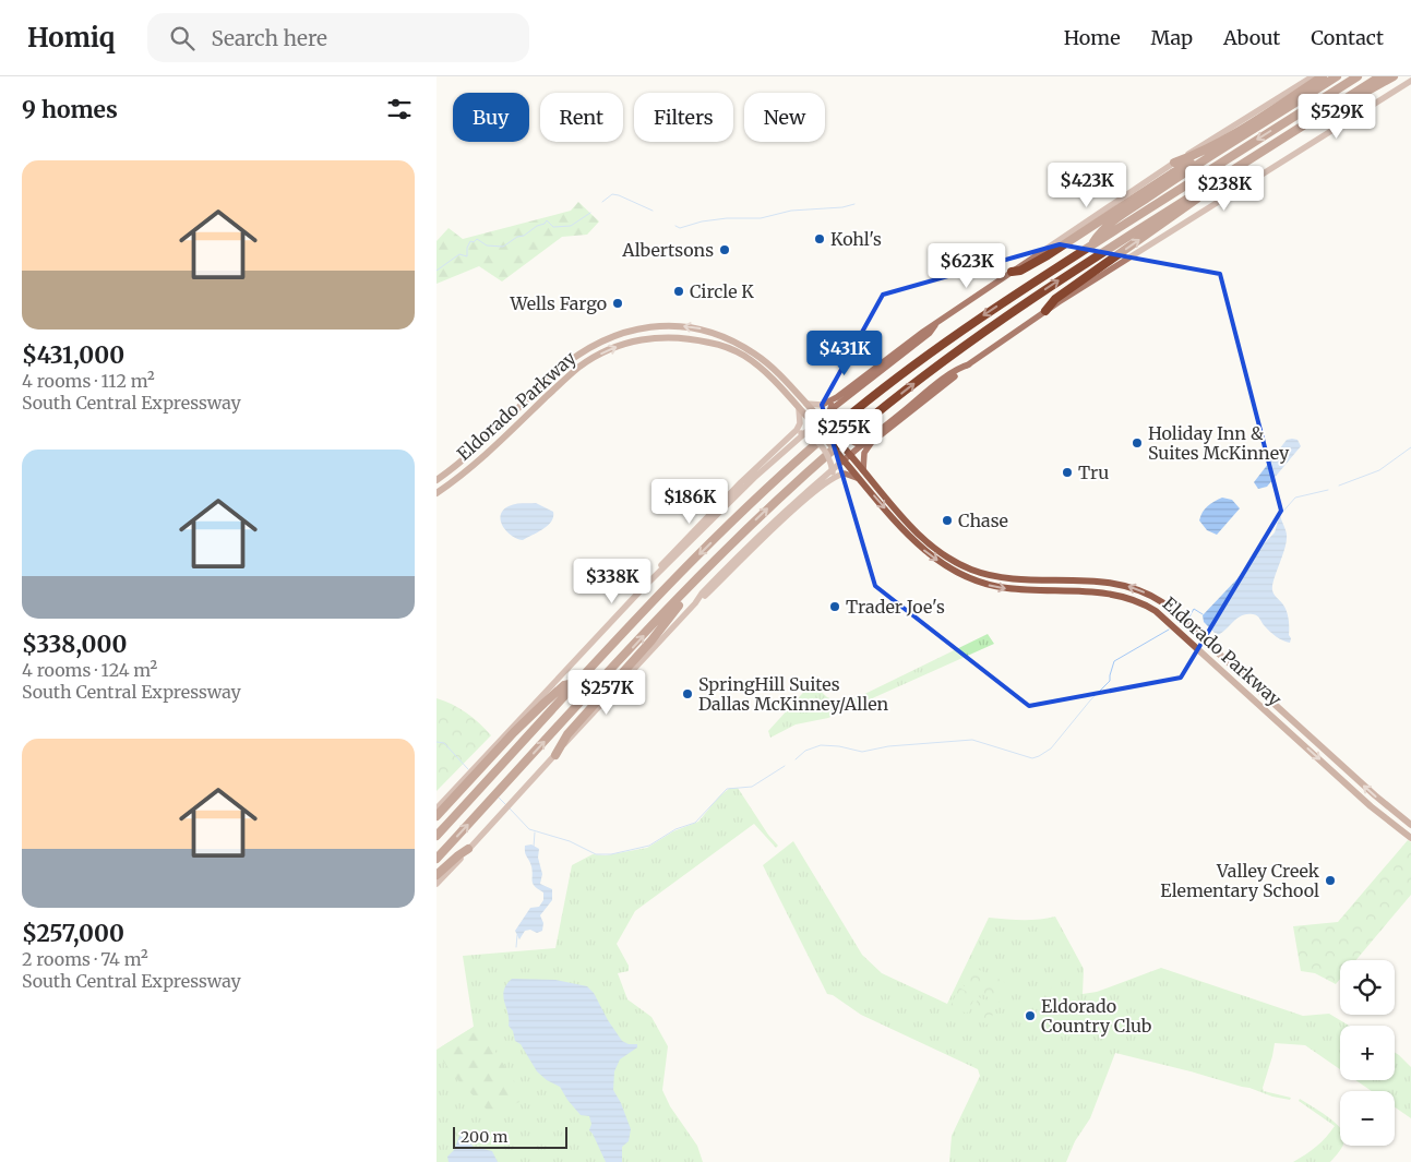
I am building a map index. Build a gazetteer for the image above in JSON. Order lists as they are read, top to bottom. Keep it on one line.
{"streets":{"main road":["Eldorado Parkway"]},"places":["Kohl's","Albertsons","Circle K","Wells Fargo","Holiday Inn & Suites McKinney","Tru","Chase","Trader Joe's","SpringHill Suites Dallas McKinney/Allen","Valley Creek Elementary School","Eldorado Country Club"],"scale_bar":"200 m","page":{"header":"Homiq","search":"Search here","nav":["Home","Map","About","Contact"],"heading":"9 homes","chip":["Buy","Rent","Filters","New"],"price":["$529K","$423K","$238K","$623K","$431K","$255K","$186K","$338K","$257K"],"list":[{"name":"$431,000","note":"4 rooms · 112 m² · South Central Expressway"},{"name":"$338,000","note":"4 rooms · 124 m² · South Central Expressway"},{"name":"$257,000","note":"2 rooms · 74 m² · South Central Expressway"}],"map_buttons":["+","−"],"scale":"200 m"}}
